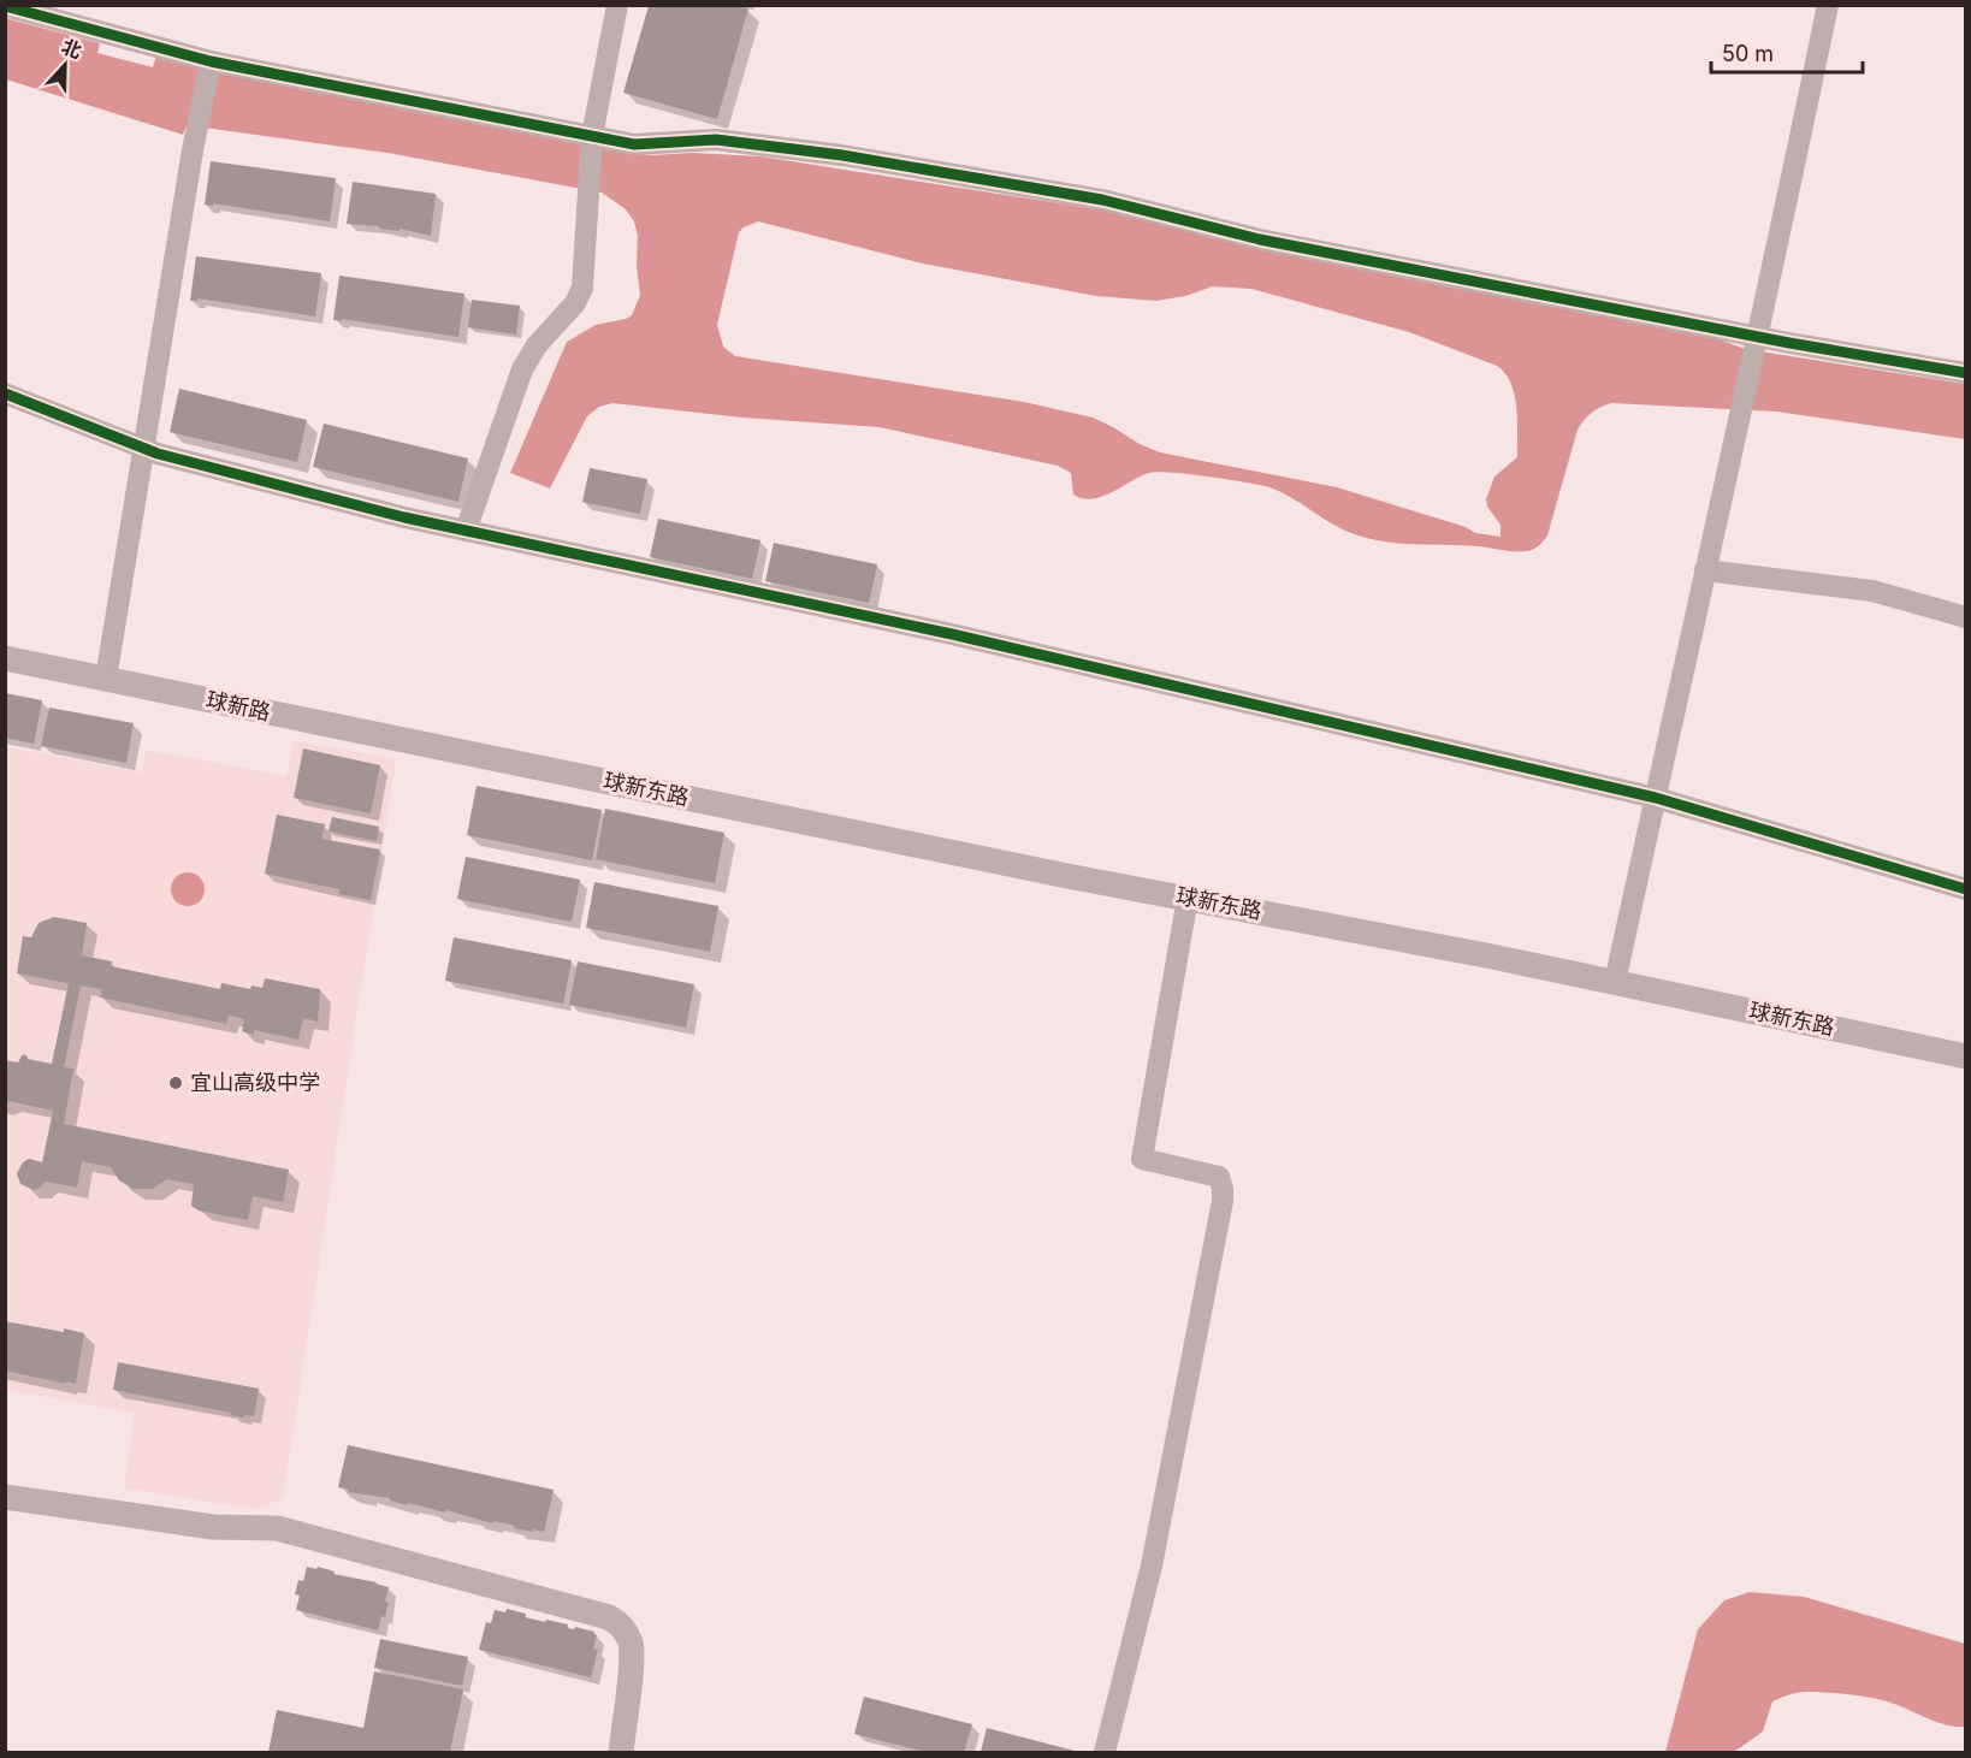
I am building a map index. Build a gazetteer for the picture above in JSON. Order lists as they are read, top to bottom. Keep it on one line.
{"streets":{"street":["球新路","球新东路"]},"crossings":[["球新路","球新东路"]],"places":["宜山高级中学"],"scale_bar":"50 m","north":"top"}
